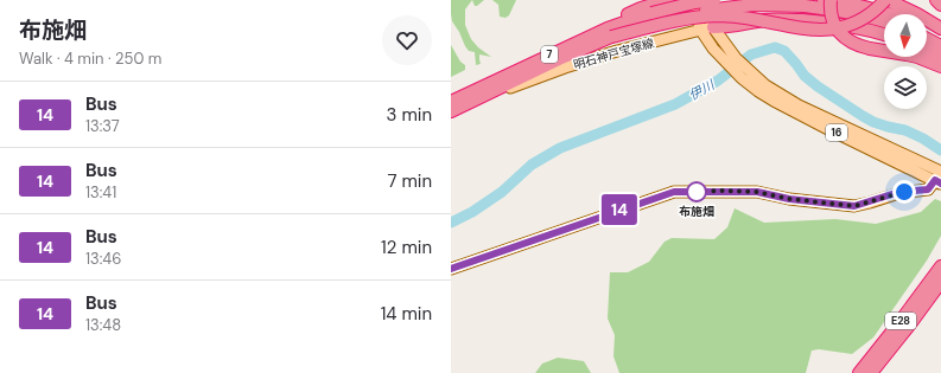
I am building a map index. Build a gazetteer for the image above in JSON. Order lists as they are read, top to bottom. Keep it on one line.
{"streets":{"highway":["7","E28"],"main road":["明石神戸宝塚線","16"]},"crossings":[["明石神戸宝塚線","16"]],"water":["伊川"],"places":["布施畑"],"lines":["bus line 14"],"north":"bottom","page":{"heading":["布施畑","Walk · 4 min · 250 m"],"on_map":"14","list":[{"mark":"14","name":"Bus","note":"13:37","value":"3 min"},{"mark":"14","name":"Bus","note":"13:41","value":"7 min"},{"mark":"14","name":"Bus","note":"13:46","value":"12 min"},{"mark":"14","name":"Bus","note":"13:48","value":"14 min"}]}}
